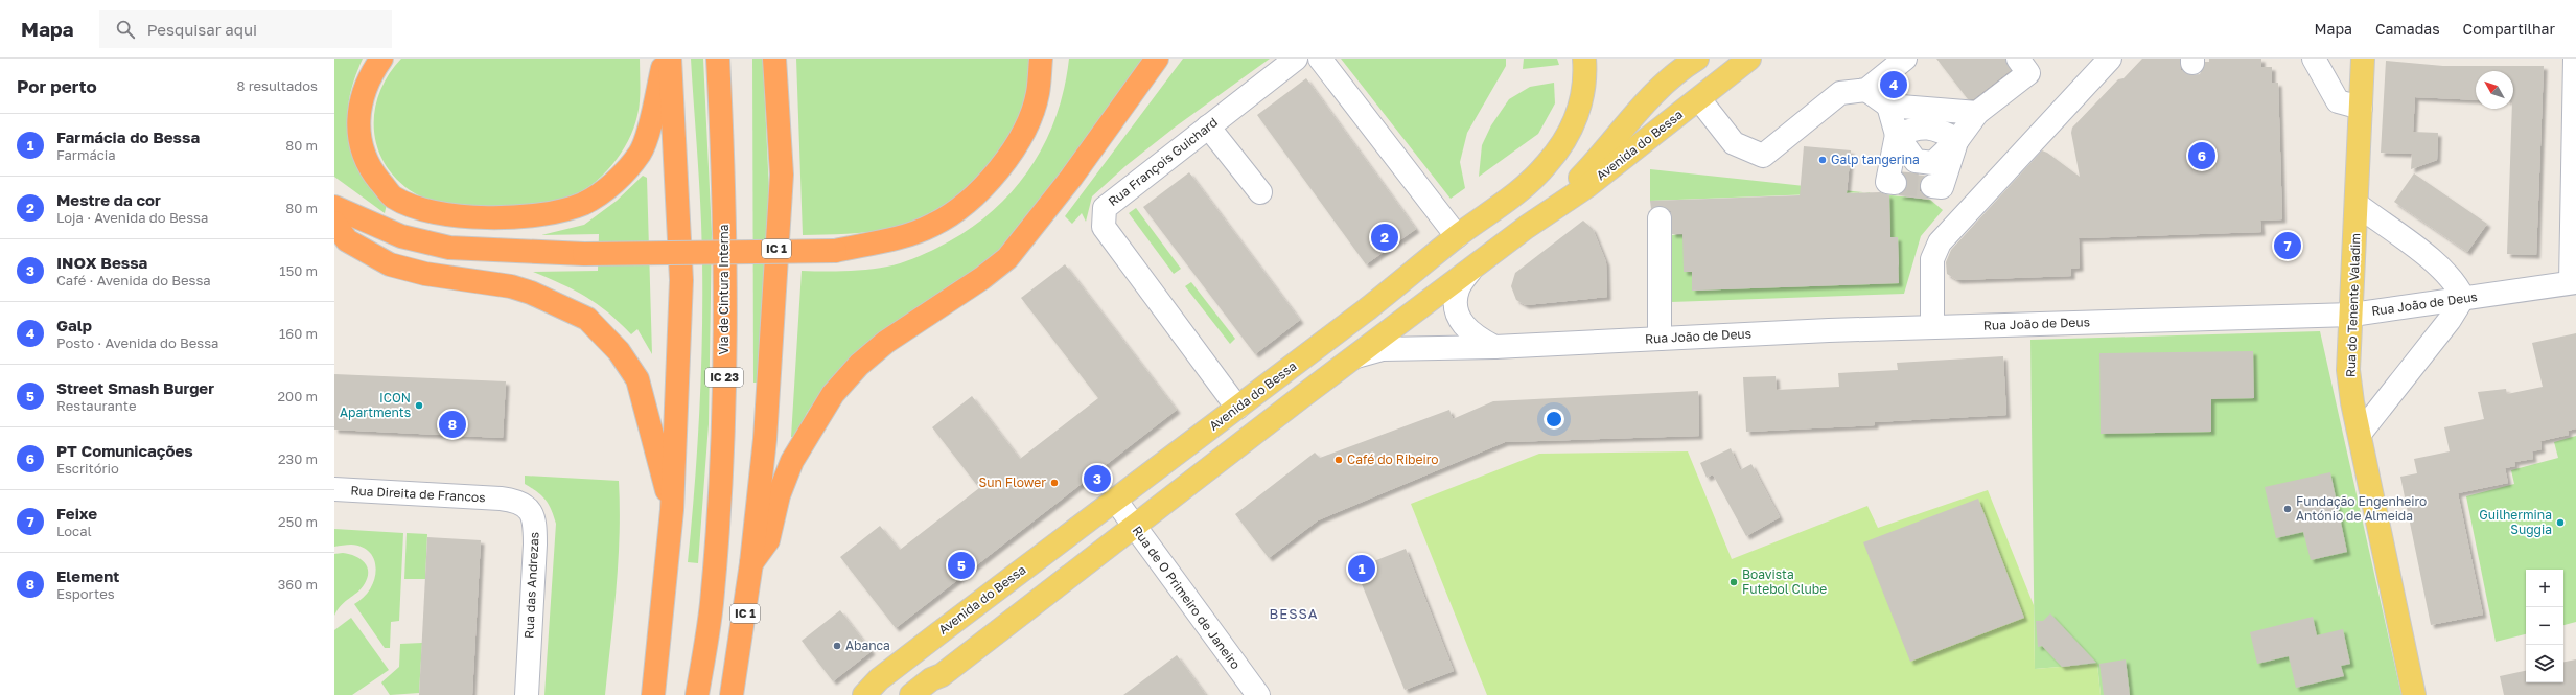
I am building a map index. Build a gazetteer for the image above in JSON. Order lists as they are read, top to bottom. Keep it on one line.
{"streets":{"highway":["IC 1","Via de Cintura Interna","IC 23"],"main road":["Avenida do Bessa","Rua do Tenente Valadim"],"street":["Rua François Guichard","Rua João de Deus","Rua Direita de Francos","Rua das Andrezas","Rua de O Primeiro de Janeiro"]},"crossings":[["Avenida do Bessa","Rua François Guichard"],["Avenida do Bessa","Rua João de Deus"],["Avenida do Bessa","Rua de O Primeiro de Janeiro"],["Rua João de Deus","Rua do Tenente Valadim"],["Rua Direita de Francos","Rua das Andrezas"]],"districts":["BESSA"],"places":["Galp tangerina","ICON Apartments","Café do Ribeiro","Sun Flower","Fundação Engenheiro António de Almeida","Guilhermina Suggia","Boavista Futebol Clube","Abanca"],"north":"top left","page":{"header":"Mapa","search":"Pesquisar aqui","nav":["Mapa","Camadas","Compartilhar"],"heading":["Por perto","8 resultados"],"pins":["4","6","2","7","8","3","5","1"],"list":[{"mark":"1","name":"Farmácia do Bessa","note":"Farmácia","value":"80 m"},{"mark":"2","name":"Mestre da cor","note":"Loja · Avenida do Bessa","value":"80 m"},{"mark":"3","name":"INOX Bessa","note":"Café · Avenida do Bessa","value":"150 m"},{"mark":"4","name":"Galp","note":"Posto · Avenida do Bessa","value":"160 m"},{"mark":"5","name":"Street Smash Burger","note":"Restaurante","value":"200 m"},{"mark":"6","name":"PT Comunicações","note":"Escritório","value":"230 m"},{"mark":"7","name":"Feixe","note":"Local","value":"250 m"},{"mark":"8","name":"Element","note":"Esportes","value":"360 m"}],"map_buttons":["+","−"]}}
